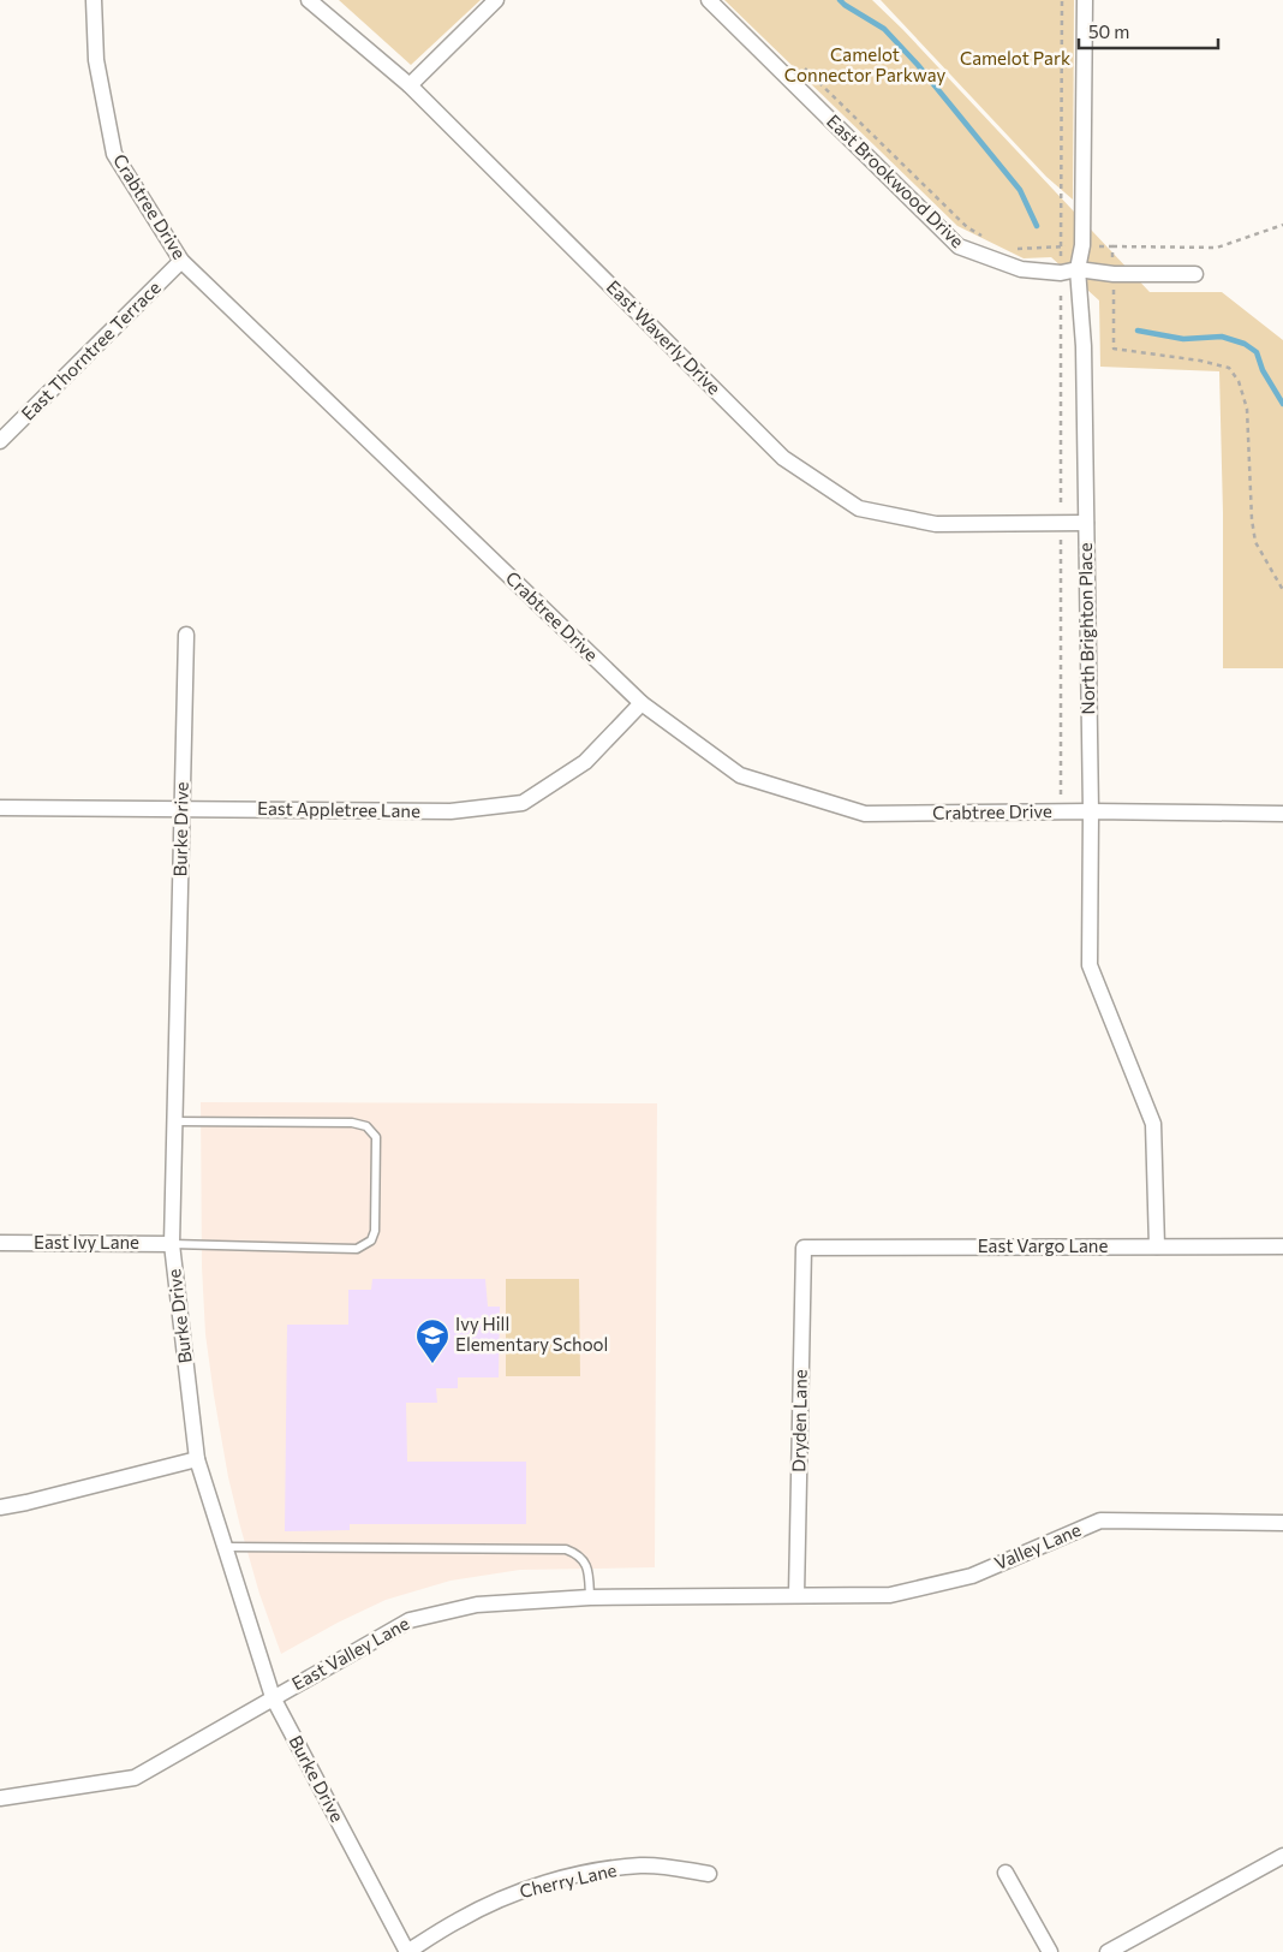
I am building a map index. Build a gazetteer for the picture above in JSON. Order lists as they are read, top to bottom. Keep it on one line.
{"streets":{"street":["East Brookwood Drive","Crabtree Drive","East Waverly Drive","East Thorntree Terrace","North Brighton Place","East Appletree Lane","Burke Drive","East Ivy Lane","East Vargo Lane","Dryden Lane","Valley Lane","East Valley Lane","Cherry Lane"]},"crossings":[["East Brookwood Drive","North Brighton Place"],["Crabtree Drive","East Thorntree Terrace"],["Crabtree Drive","North Brighton Place"],["Crabtree Drive","East Appletree Lane"],["East Waverly Drive","North Brighton Place"],["North Brighton Place","East Vargo Lane"],["East Appletree Lane","Burke Drive"],["Burke Drive","East Ivy Lane"],["Burke Drive","East Valley Lane"],["Burke Drive","Cherry Lane"],["East Vargo Lane","Dryden Lane"],["Dryden Lane","Valley Lane"],["Dryden Lane","East Valley Lane"],["Valley Lane","East Valley Lane"]],"parks":["Camelot Connector Parkway","Camelot Park"],"places":{"school or university":["Ivy Hill Elementary School"]},"scale_bar":"50 m"}
